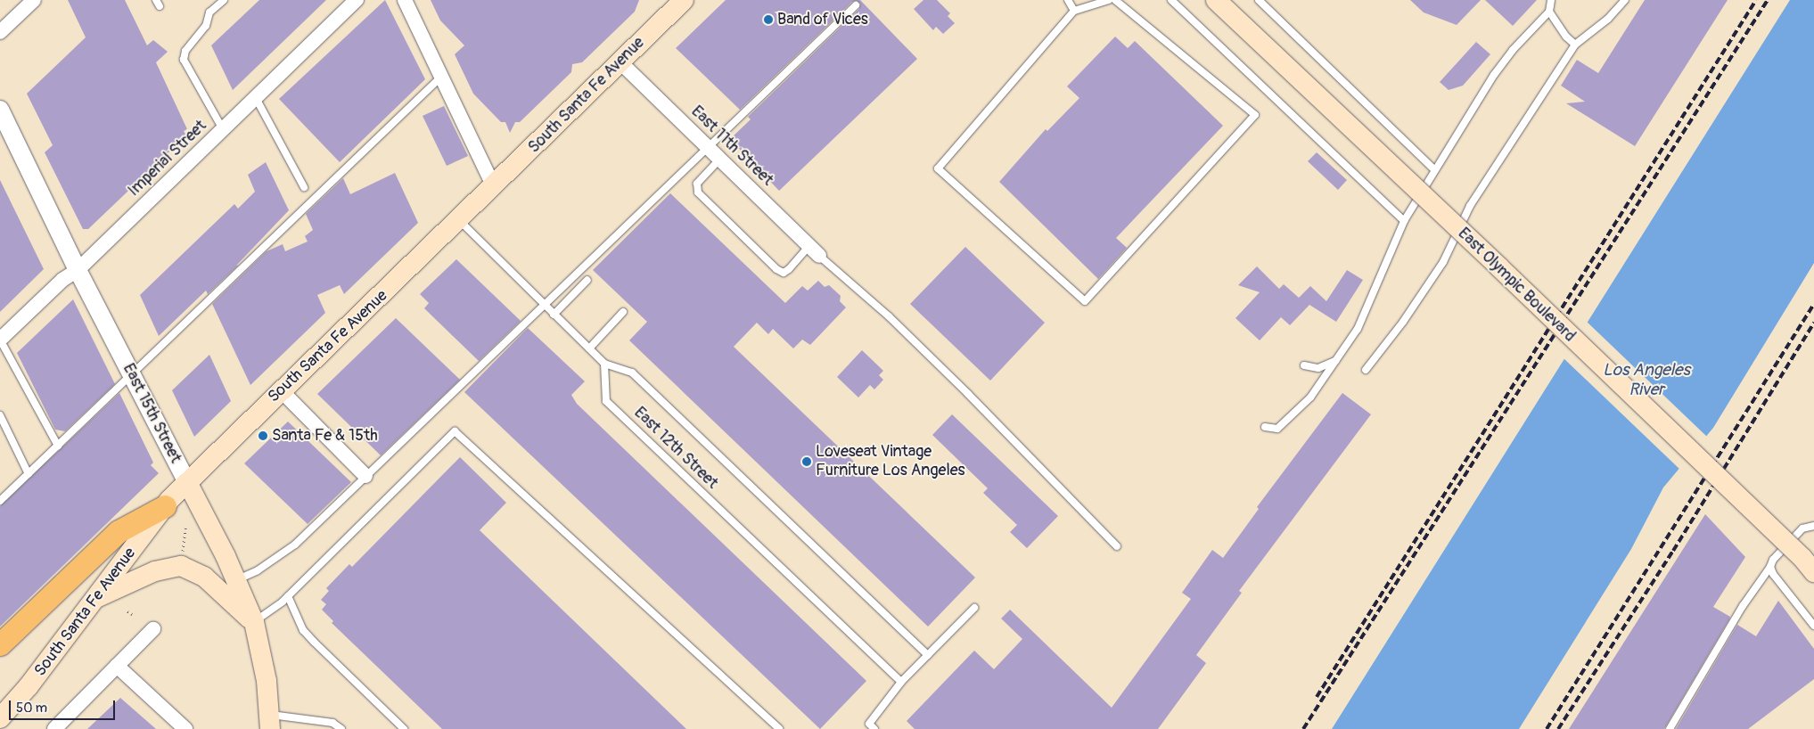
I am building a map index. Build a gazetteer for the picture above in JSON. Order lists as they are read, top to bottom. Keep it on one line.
{"streets":{"main road":["South Santa Fe Avenue","East Olympic Boulevard","East 15th Street"],"street":["East 11th Street","Imperial Street"],"lane":["East 12th Street"]},"crossings":[["South Santa Fe Avenue","East 11th Street"],["South Santa Fe Avenue","East 15th Street"],["Imperial Street","East 15th Street"]],"water":["Los Angeles River"],"places":["Band of Vices","Santa Fe & 15th","Loveseat Vintage Furniture Los Angeles"],"scale_bar":"50 m"}
